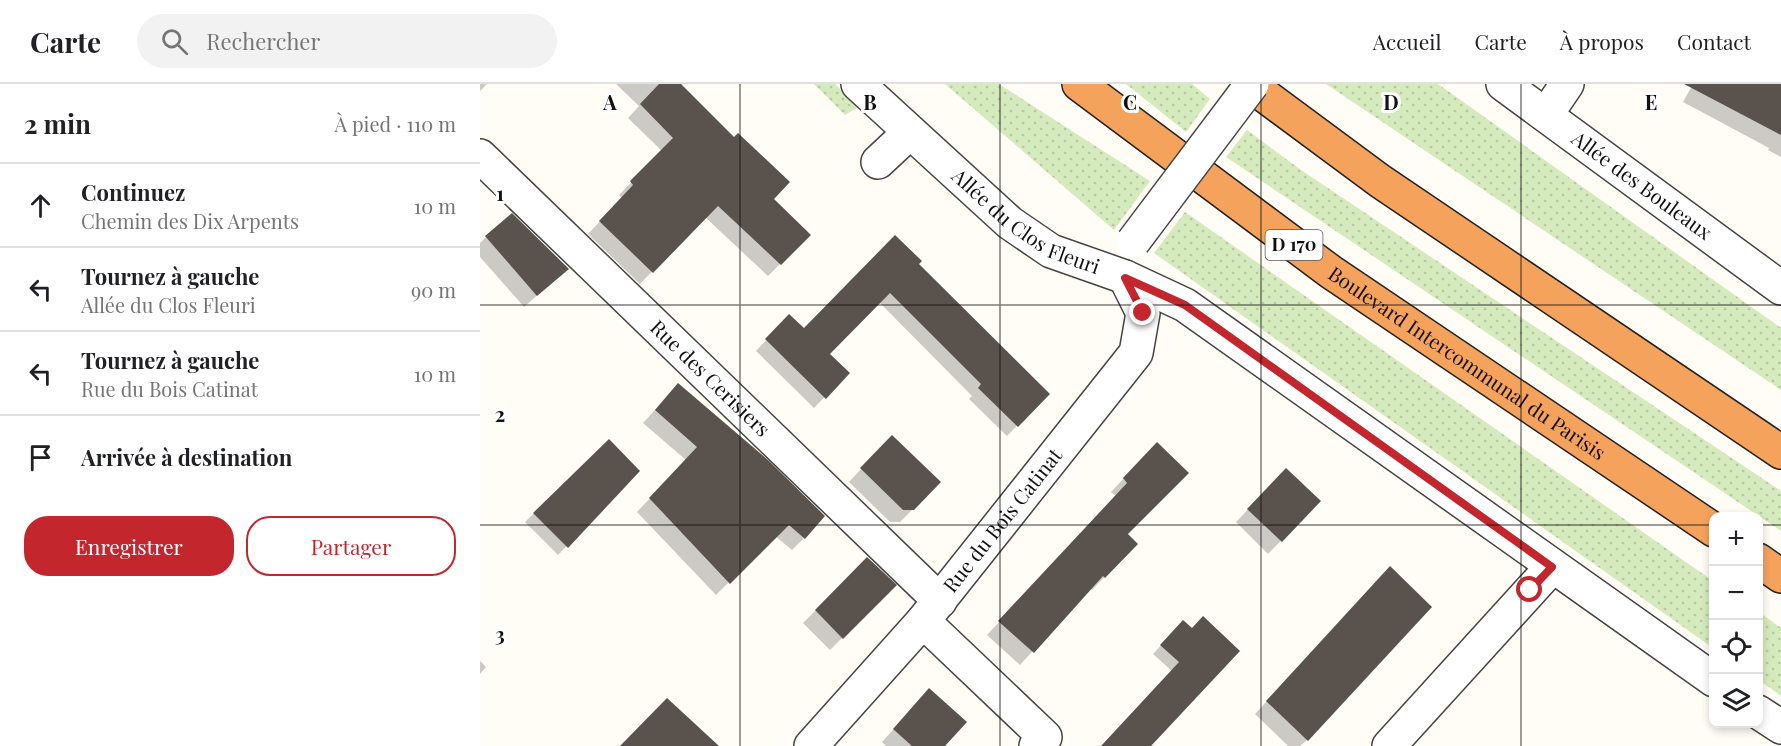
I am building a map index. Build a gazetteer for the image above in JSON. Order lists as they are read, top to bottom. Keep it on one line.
{"streets":{"highway":["D 170","Boulevard Intercommunal du Parisis"],"street":["Allée des Bouleaux","Allée du Clos Fleuri","Rue des Cerisiers","Rue du Bois Catinat"]},"crossings":[["Allée du Clos Fleuri","Rue du Bois Catinat"],["Rue des Cerisiers","Rue du Bois Catinat"]],"page":{"header":"Carte","search":"Rechercher","nav":["Accueil","Carte","À propos","Contact"],"heading":["2 min","À pied · 110 m"],"list":[["Continuez","Chemin des Dix Arpents","10 m"],["Tournez à gauche","Allée du Clos Fleuri","90 m"],["Tournez à gauche","Rue du Bois Catinat","10 m"],"Arrivée à destination"],"buttons":["Enregistrer","Partager"],"map_buttons":["+","−"]},"grid":{"columns":["A","B","C","D","E"],"rows":["1","2","3"]}}
